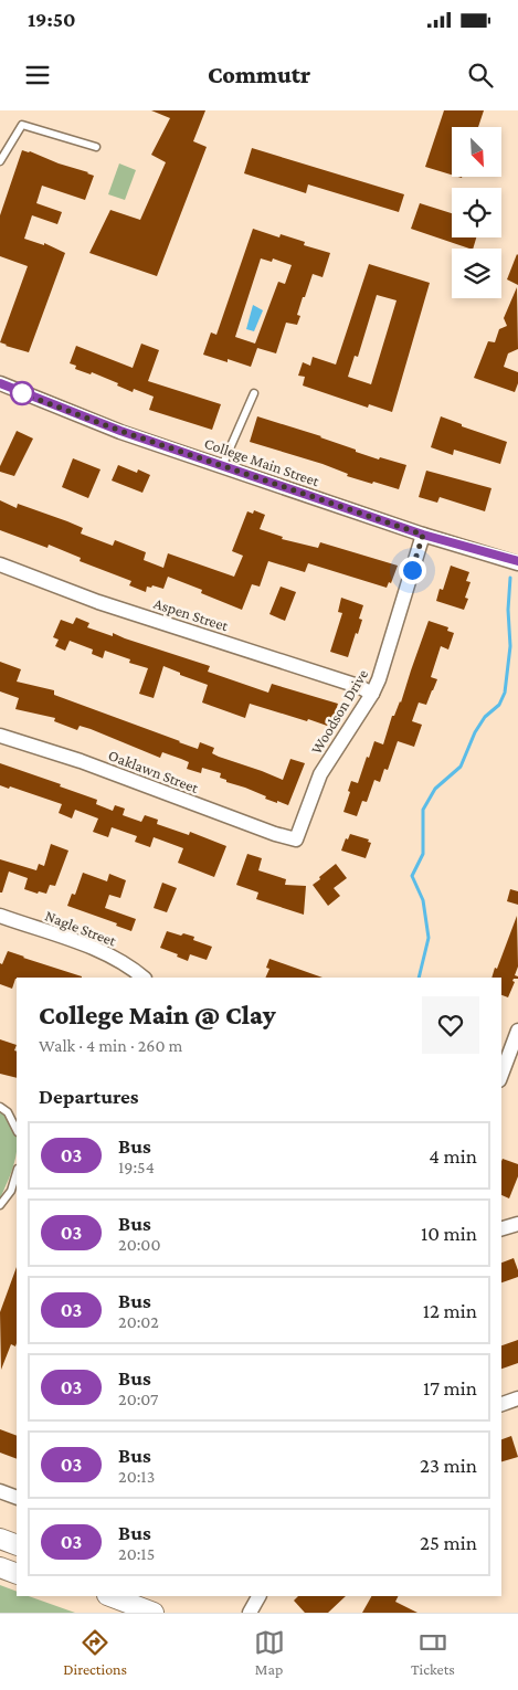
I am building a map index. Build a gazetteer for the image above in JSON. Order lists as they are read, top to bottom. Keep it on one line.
{"streets":{"street":["College Main Street","Aspen Street","Woodson Drive","Oaklawn Street","Nagle Street"]},"crossings":[["College Main Street","Woodson Drive"],["Aspen Street","Woodson Drive"],["Woodson Drive","Oaklawn Street"]],"lines":["bus line 03"],"north":"bottom right","page":{"status":"19:50","header":"Commutr","heading":[["College Main @ Clay","Walk · 4 min · 260 m"],"Departures"],"list":[{"mark":"03","name":"Bus","note":"19:54","value":"4 min"},{"mark":"03","name":"Bus","note":"20:00","value":"10 min"},{"mark":"03","name":"Bus","note":"20:02","value":"12 min"},{"mark":"03","name":"Bus","note":"20:07","value":"17 min"},{"mark":"03","name":"Bus","note":"20:13","value":"23 min"},{"mark":"03","name":"Bus","note":"20:15","value":"25 min"}],"tabs":["Directions","Map","Tickets"]}}
